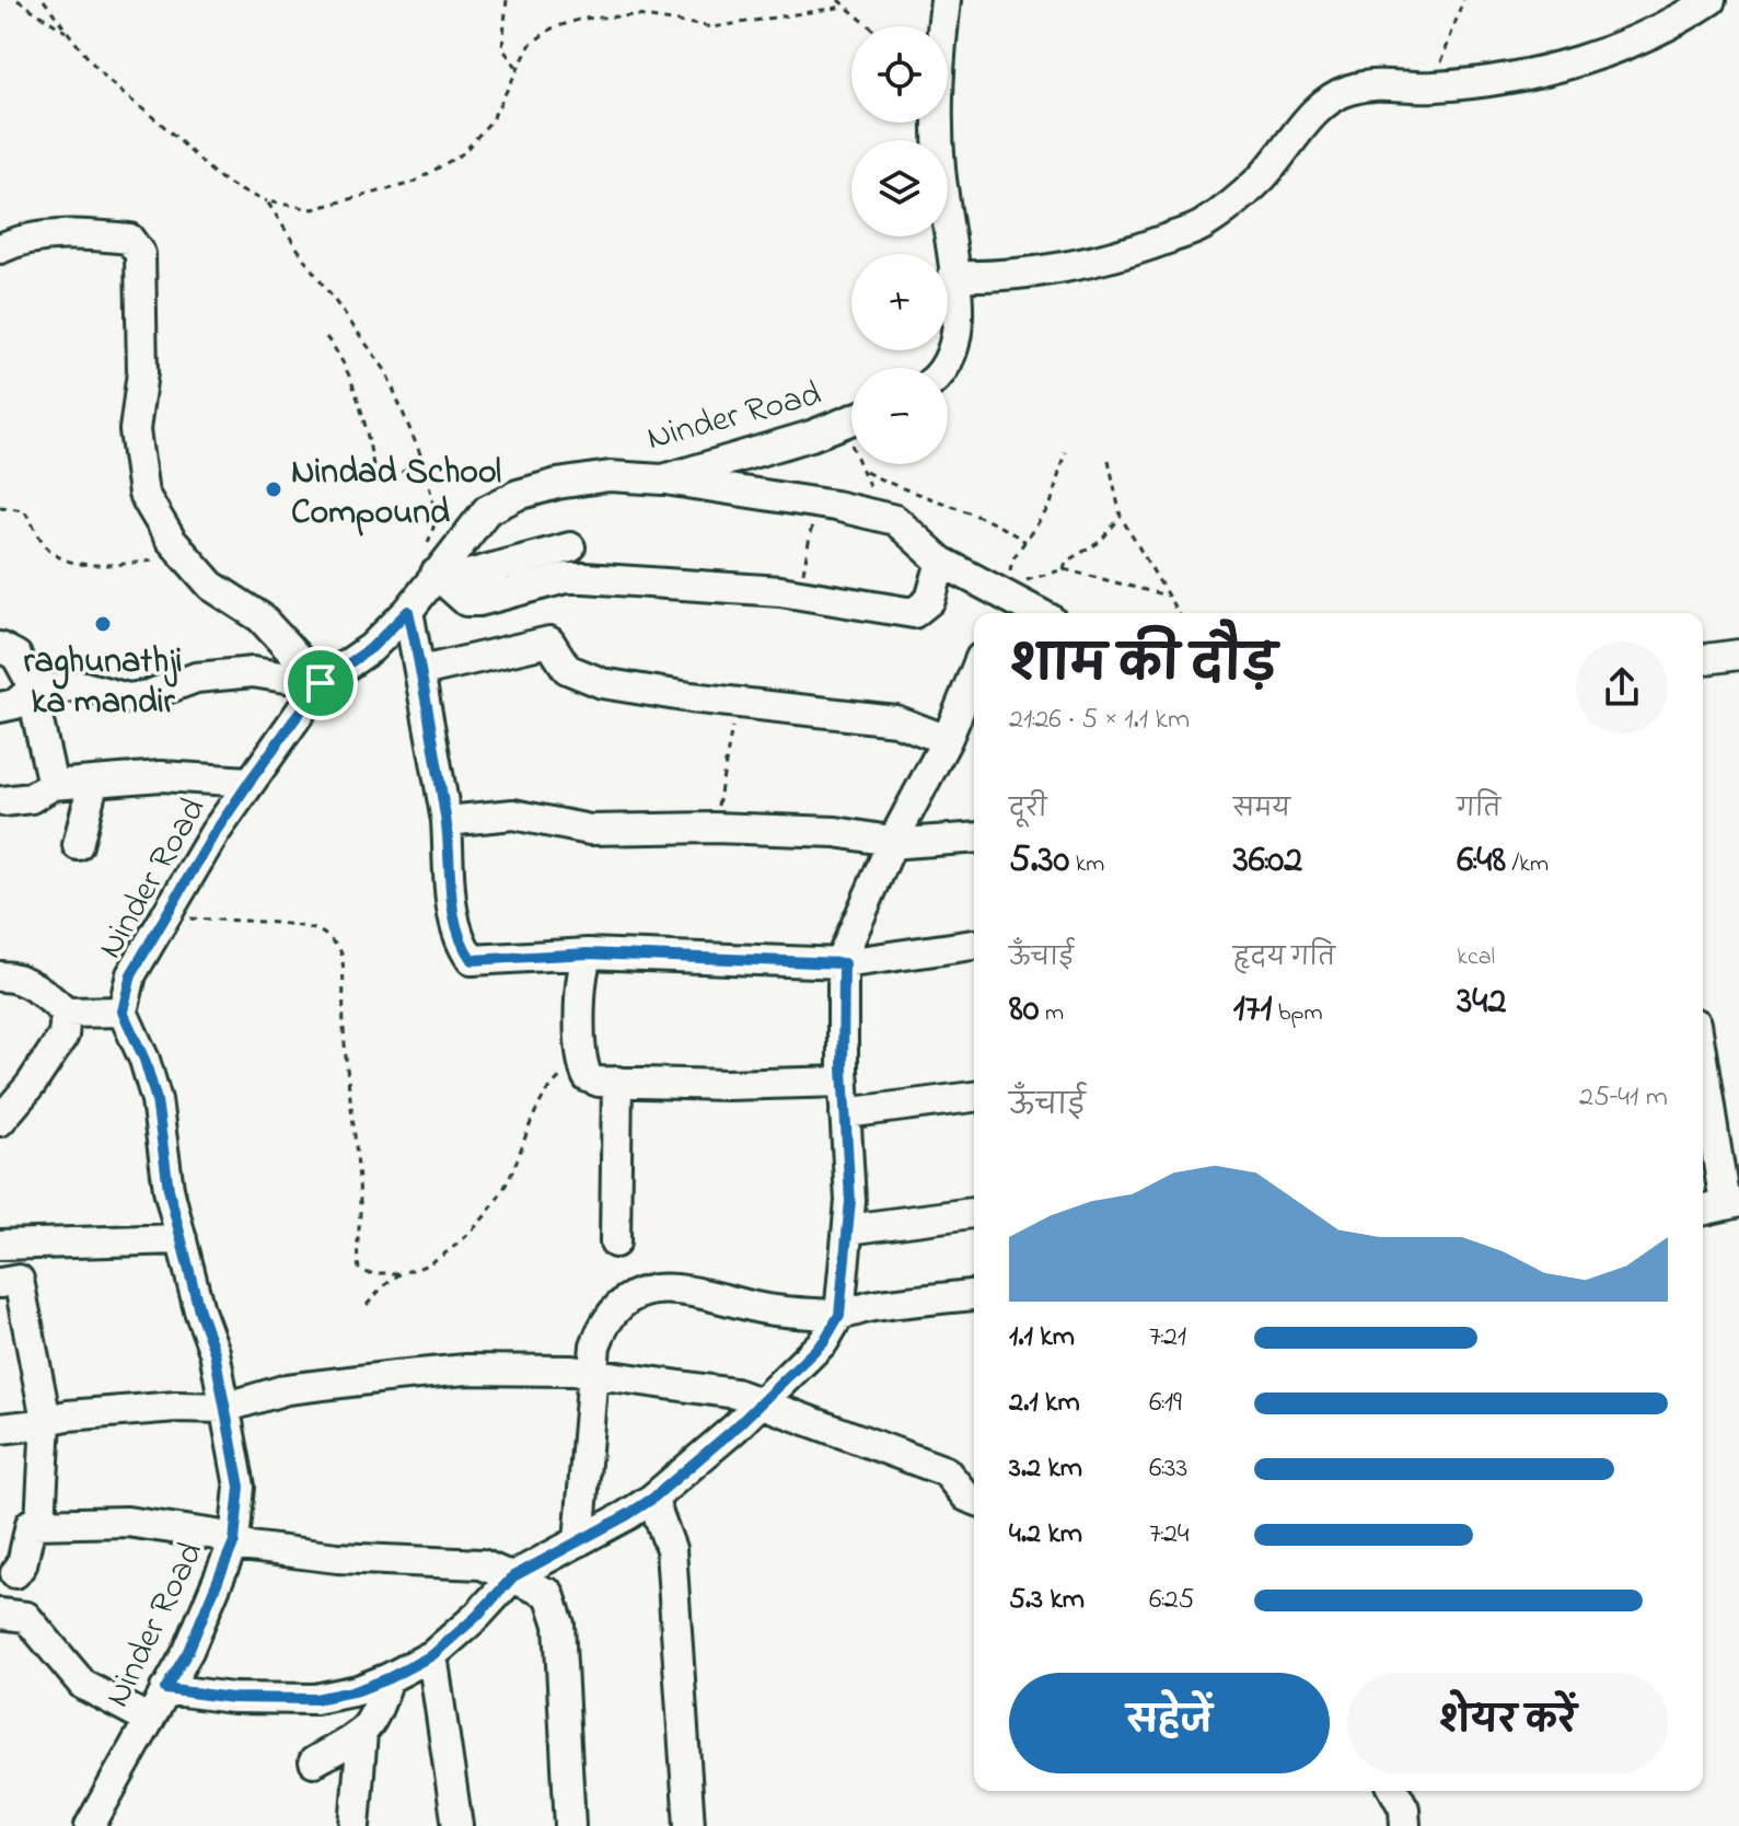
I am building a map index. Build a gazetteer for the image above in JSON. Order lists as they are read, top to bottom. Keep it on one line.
{"streets":{"street":["Ninder Road"]},"places":["Nindad School Compound","raghunathji ka mandir"],"page":{"map_buttons":["+","−"],"heading":["शाम की दौड़","21:26 · 5 × 1.1 km"],"stats":[["दूरी","5.30 km"],["समय","36:02"],["गति","6:48 /km"],["ऊँचाई","80 m"],["हृदय गति","171 bpm"],["kcal","342"]],"chart":["ऊँचाई","25–41 m"],"list":[{"name":"1.1 km","note":"7:21"},{"name":"2.1 km","note":"6:19"},{"name":"3.2 km","note":"6:33"},{"name":"4.2 km","note":"7:24"},{"name":"5.3 km","note":"6:25"}],"buttons":["सहेजें","शेयर करें"]}}
